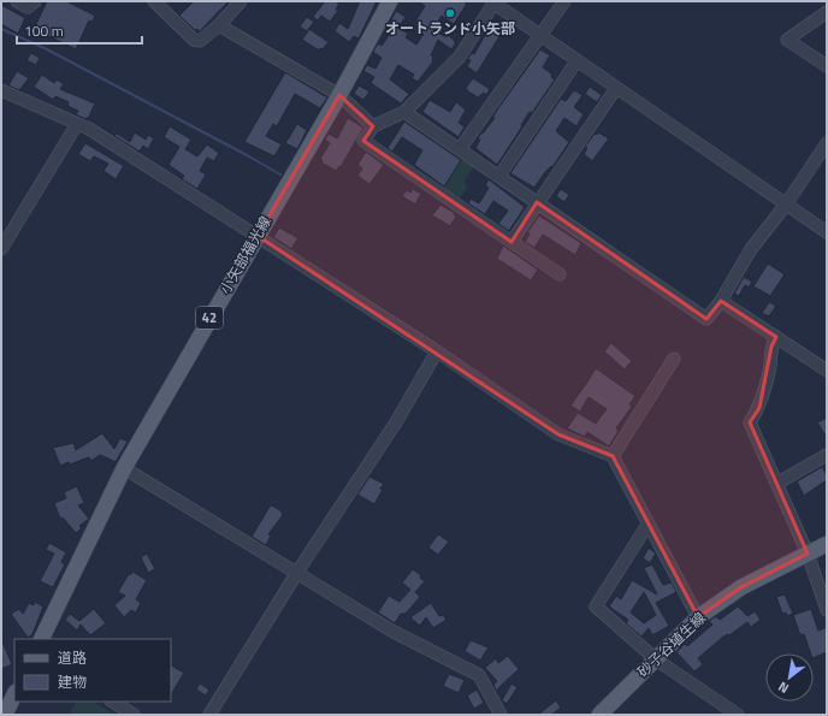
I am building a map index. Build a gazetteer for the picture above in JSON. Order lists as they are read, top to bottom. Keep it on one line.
{"streets":{"main road":["小矢部福光線","42","砂子谷埴生線"]},"places":["オートランド小矢部"],"legend":["道路","建物"],"scale_bar":"100 m","north":"bottom left"}
